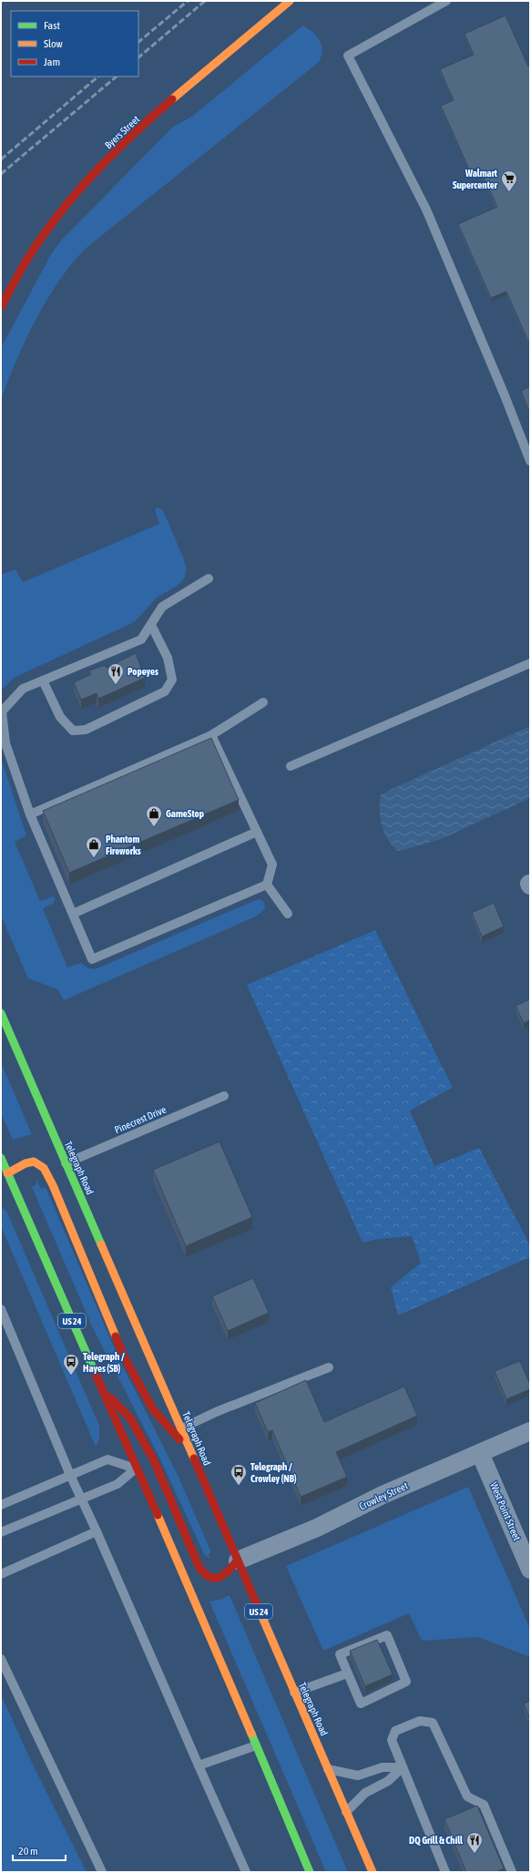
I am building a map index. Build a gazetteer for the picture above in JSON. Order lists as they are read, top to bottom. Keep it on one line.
{"streets":{"main road":["Byers Street","Telegraph Road","US 24"],"street":["Crowley Street","West Point Street"],"lane":["Pinecrest Drive"]},"crossings":[["Pinecrest Drive","Telegraph Road"],["Telegraph Road","Crowley Street"],["Crowley Street","West Point Street"]],"places":{"supermarket":["Walmart Supercenter"],"restaurant":["Popeyes","DQ Grill & Chill"],"shop":["GameStop","Phantom Fireworks"],"bus stop":["Telegraph / Hayes (SB)","Telegraph / Crowley (NB)"]},"legend":["Fast","Slow","Jam"],"scale_bar":"20 m"}
